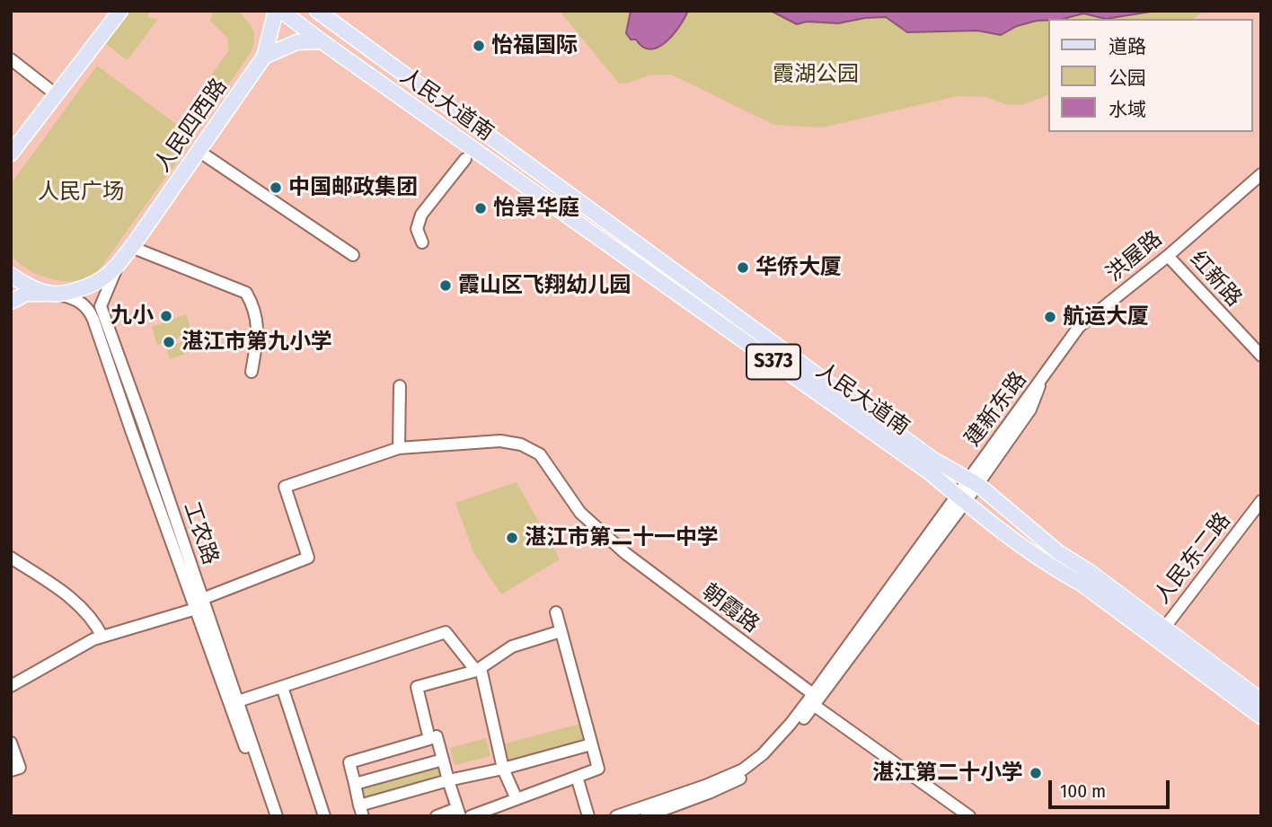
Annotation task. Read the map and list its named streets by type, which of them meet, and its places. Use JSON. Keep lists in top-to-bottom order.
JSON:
{
  "streets": {
    "main road": ["人民大道南", "人民四西路", "S373"],
    "street": [
      "洪屋路",
      "红新路",
      "建新东路",
      "工农路",
      "人民东二路",
      "朝霞路"
    ]
  },
  "crossings": [
    ["人民大道南", "建新东路"],
    ["人民大道南", "人民东二路"],
    ["人民四西路", "工农路"],
    ["洪屋路", "红新路"],
    ["洪屋路", "建新东路"],
    ["建新东路", "朝霞路"],
    ["工农路", "朝霞路"]
  ],
  "parks": ["霞湖公园", "人民广场"],
  "places": [
    "怡福国际",
    "中国邮政集团",
    "怡景华庭",
    "华侨大厦",
    "霞山区飞翔幼儿园",
    "九小",
    "航运大厦",
    "湛江市第九小学",
    "湛江市第二十一中学",
    "湛江第二十小学"
  ],
  "legend": ["道路", "公园", "水域"],
  "scale_bar": "100 m"
}
